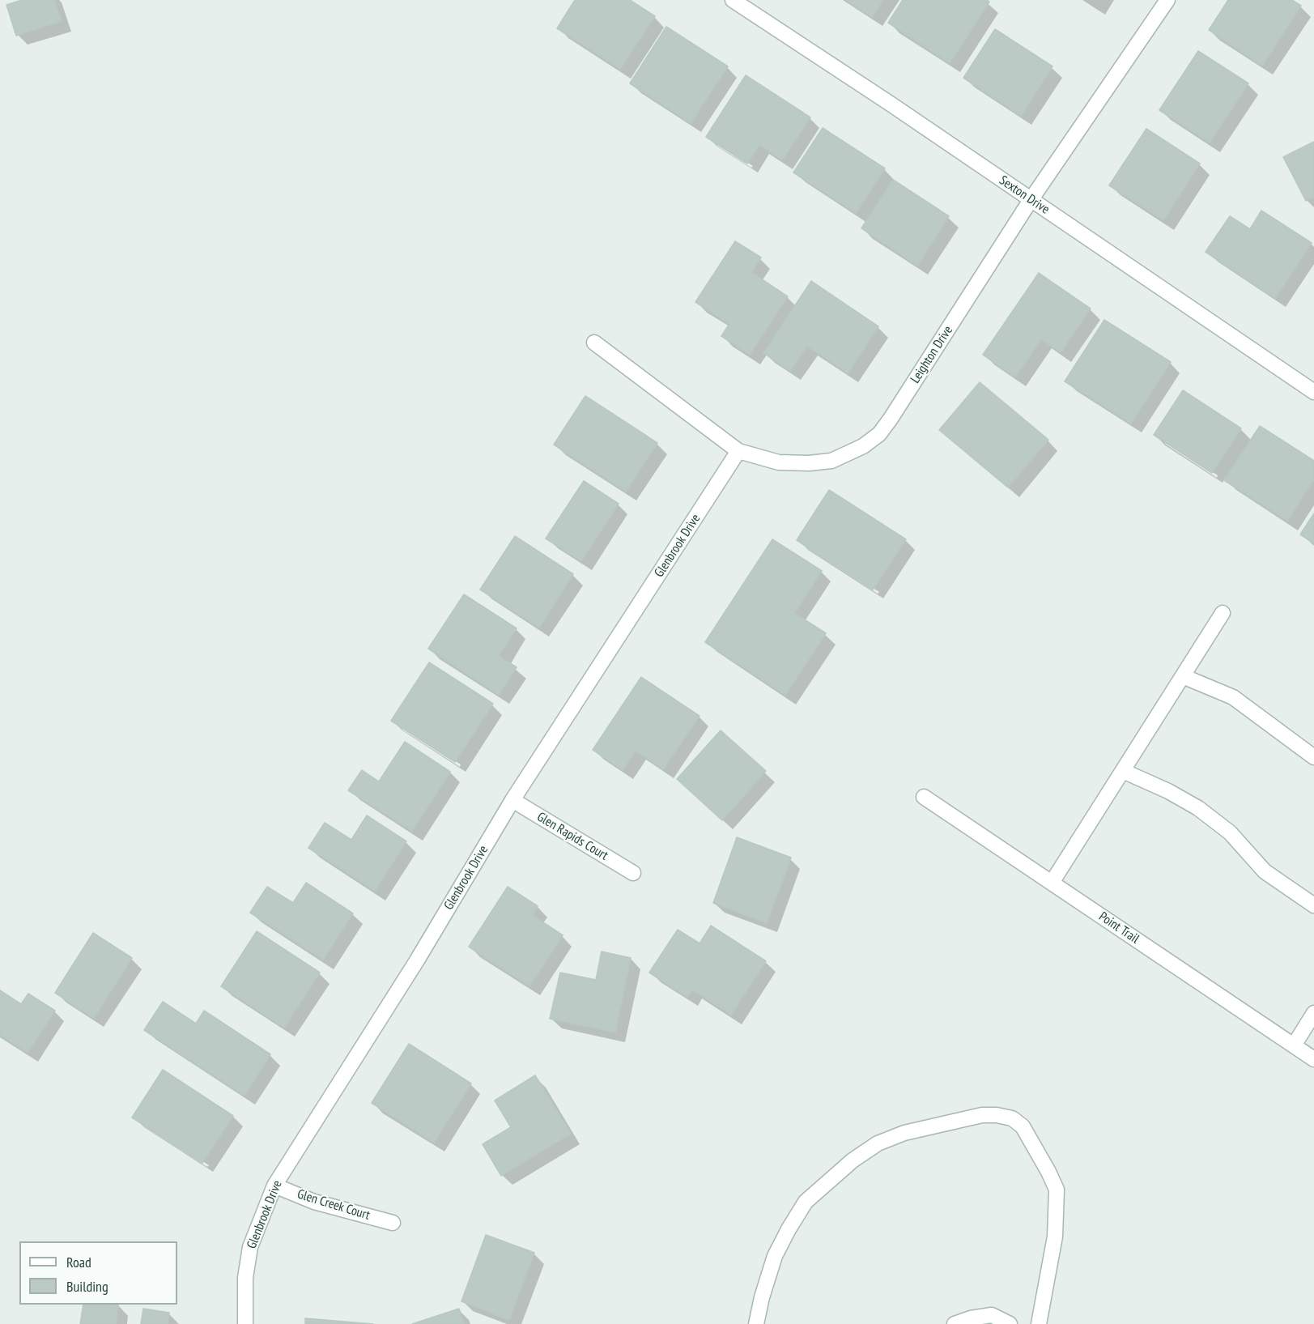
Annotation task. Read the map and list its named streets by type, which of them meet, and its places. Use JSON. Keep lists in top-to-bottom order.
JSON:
{
  "streets": {
    "street": [
      "Sexton Drive",
      "Leighton Drive",
      "Glenbrook Drive",
      "Glen Rapids Court",
      "Point Trail",
      "Glen Creek Court"
    ]
  },
  "crossings": [
    ["Sexton Drive", "Leighton Drive"],
    ["Leighton Drive", "Glenbrook Drive"],
    ["Glenbrook Drive", "Glen Rapids Court"],
    ["Glenbrook Drive", "Glen Creek Court"]
  ],
  "legend": ["Road", "Building"]
}
